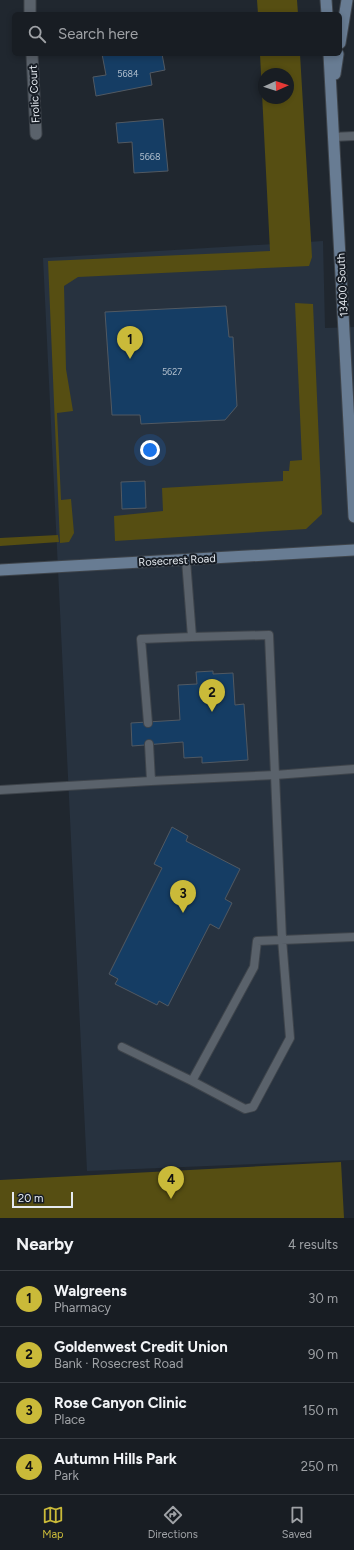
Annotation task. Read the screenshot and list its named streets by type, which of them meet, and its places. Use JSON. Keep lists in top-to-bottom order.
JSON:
{
  "streets": {
    "main road": ["13400 South", "Rosecrest Road"],
    "street": ["Frolic Court"]
  },
  "house_numbers": ["5684", "5668", "5627"],
  "scale_bar": "20 m",
  "north": "right",
  "page": {
    "search": "Search here",
    "pins": [
      "1",
      "2",
      "3",
      "4"
    ],
    "scale": "20 m",
    "heading": ["Nearby", "4 results"],
    "list": [
      {
        "mark": "1",
        "name": "Walgreens",
        "note": "Pharmacy",
        "value": "30 m"
      },
      {
        "mark": "2",
        "name": "Goldenwest Credit Union",
        "note": "Bank · Rosecrest Road",
        "value": "90 m"
      },
      {
        "mark": "3",
        "name": "Rose Canyon Clinic",
        "note": "Place",
        "value": "150 m"
      },
      {
        "mark": "4",
        "name": "Autumn Hills Park",
        "note": "Park",
        "value": "250 m"
      }
    ],
    "nav": ["Map", "Directions", "Saved"]
  }
}
